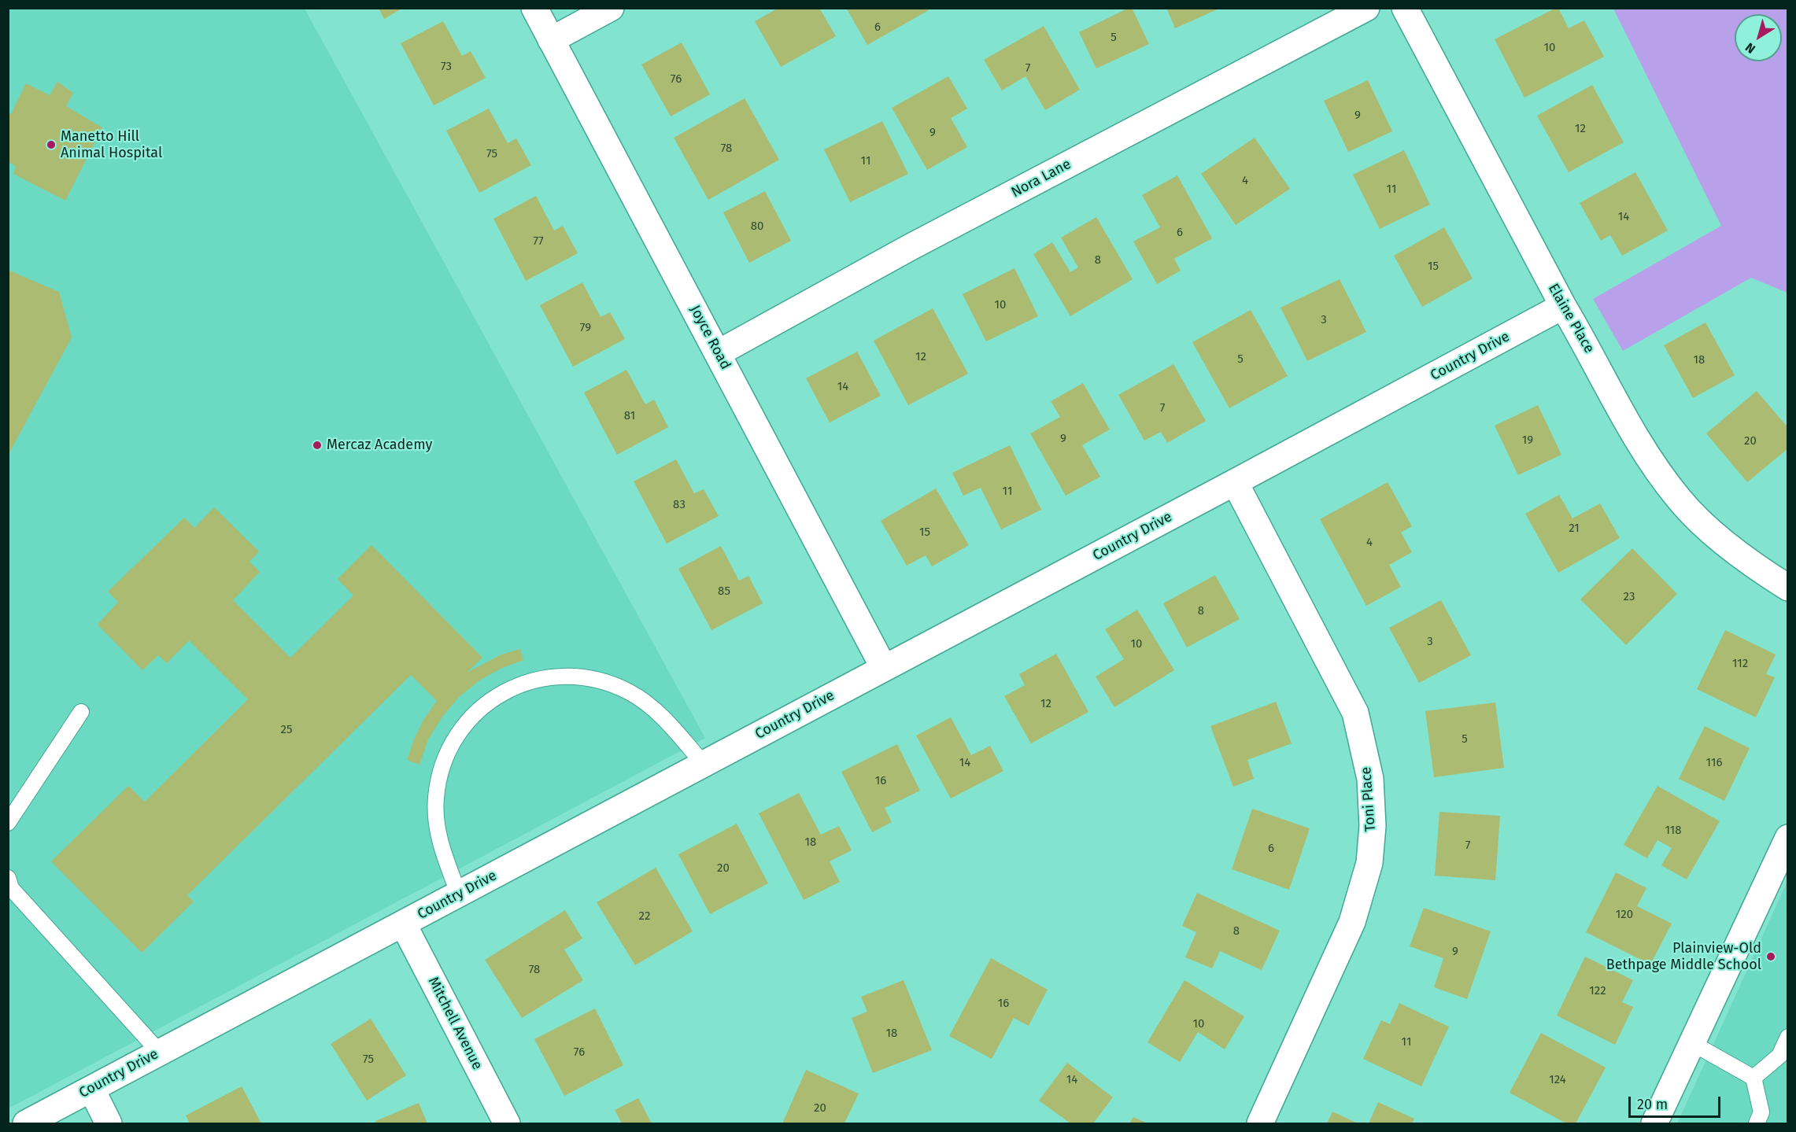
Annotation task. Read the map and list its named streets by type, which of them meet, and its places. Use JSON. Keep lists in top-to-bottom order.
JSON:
{
  "streets": {
    "street": [
      "Nora Lane",
      "Elaine Place",
      "Joyce Road",
      "Country Drive",
      "Toni Place",
      "Mitchell Avenue"
    ]
  },
  "crossings": [
    ["Nora Lane", "Joyce Road"],
    ["Elaine Place", "Country Drive"],
    ["Joyce Road", "Country Drive"],
    ["Country Drive", "Toni Place"],
    ["Country Drive", "Mitchell Avenue"]
  ],
  "places": ["Manetto Hill Animal Hospital", "Mercaz Academy", "Plainview-Old Bethpage Middle School"],
  "house_numbers": [
    "6",
    "5",
    "10",
    "73",
    "7",
    "76",
    "9",
    "12",
    "9",
    "78",
    "75",
    "11",
    "4",
    "11",
    "14",
    "80",
    "6",
    "77",
    "8",
    "15",
    "10",
    "3",
    "79",
    "12",
    "5",
    "18",
    "14",
    "7",
    "81",
    "9",
    "19",
    "20",
    "11",
    "83",
    "21",
    "15",
    "4",
    "85",
    "23",
    "8",
    "3",
    "10",
    "112",
    "12",
    "25",
    "5",
    "14",
    "116",
    "16",
    "118",
    "18",
    "7",
    "6",
    "20",
    "120",
    "22",
    "8",
    "9",
    "78",
    "122",
    "16",
    "10",
    "18",
    "11",
    "76",
    "75",
    "14",
    "124",
    "20"
  ],
  "scale_bar": "20 m",
  "north": "bottom left"
}
